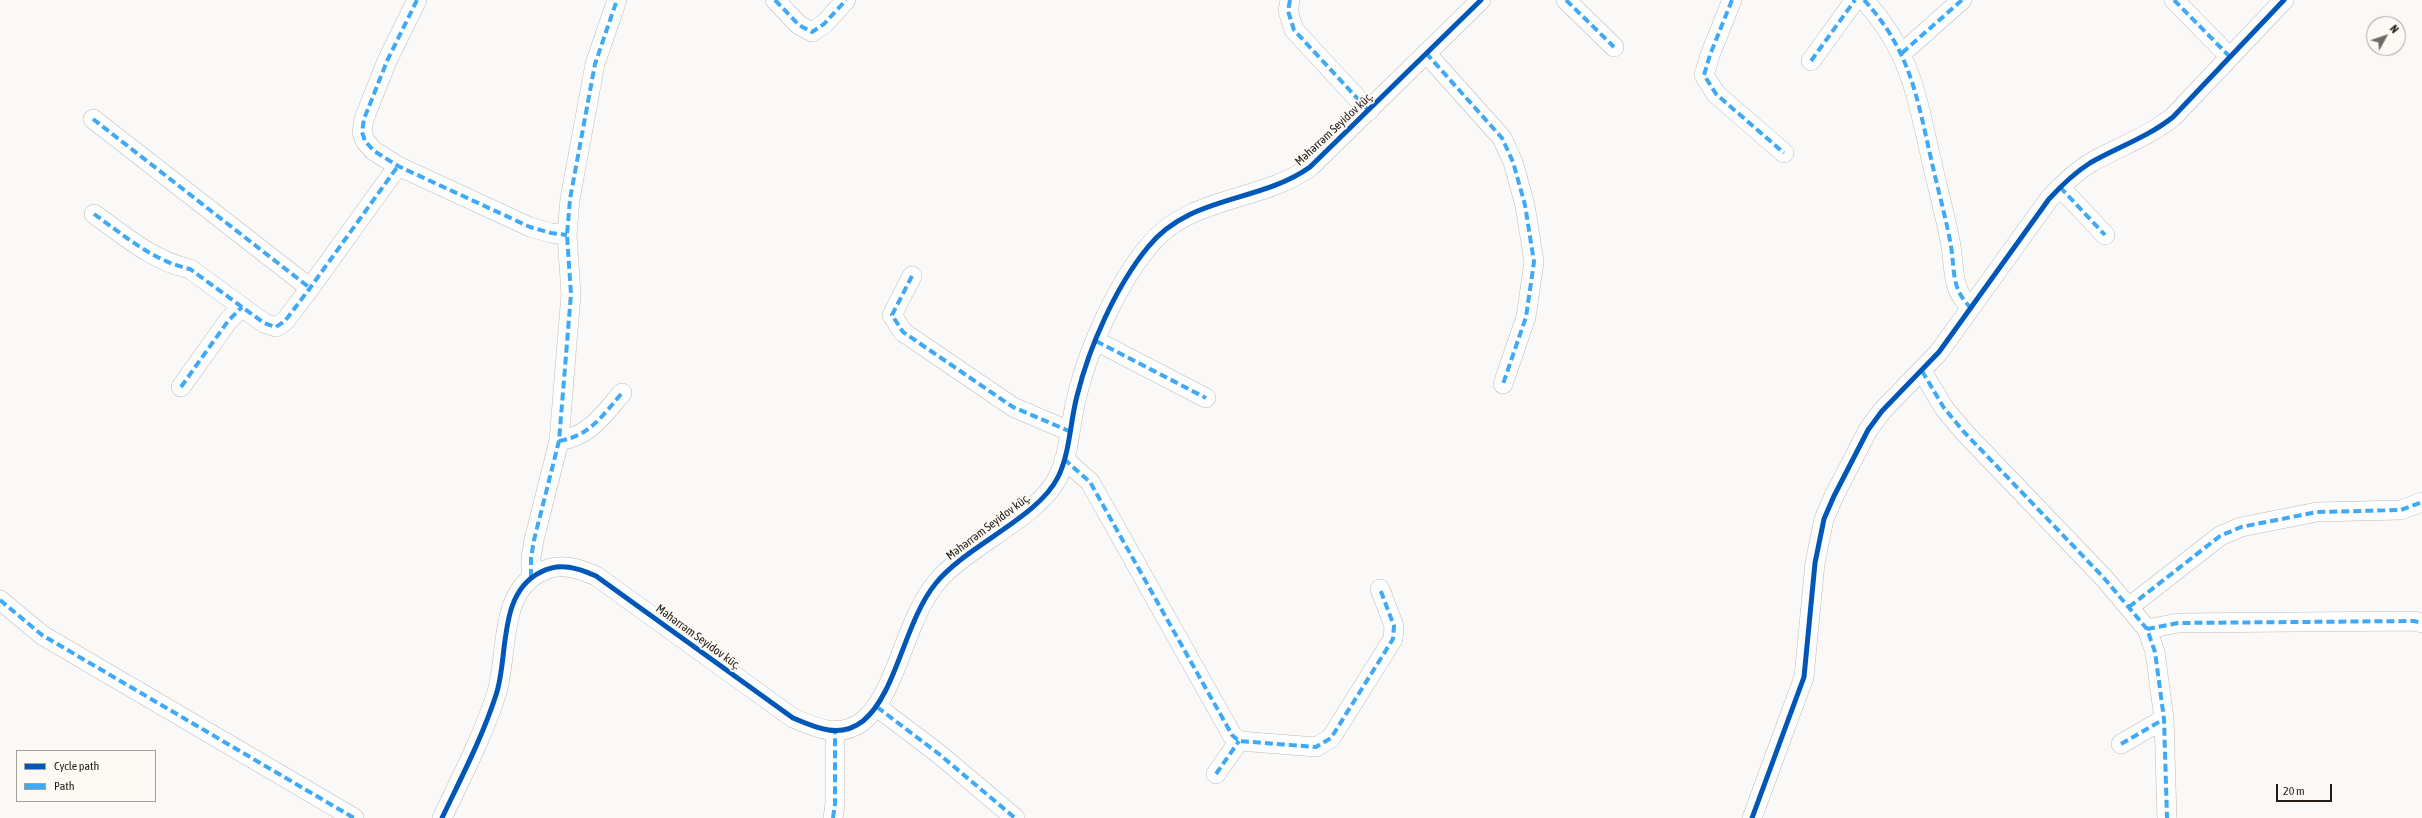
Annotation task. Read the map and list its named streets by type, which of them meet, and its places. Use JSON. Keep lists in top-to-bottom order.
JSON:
{
  "streets": {
    "street": ["Məhərrəm Seyidov küç."]
  },
  "legend": ["Cycle path", "Path"],
  "scale_bar": "20 m",
  "north": "top right"
}
